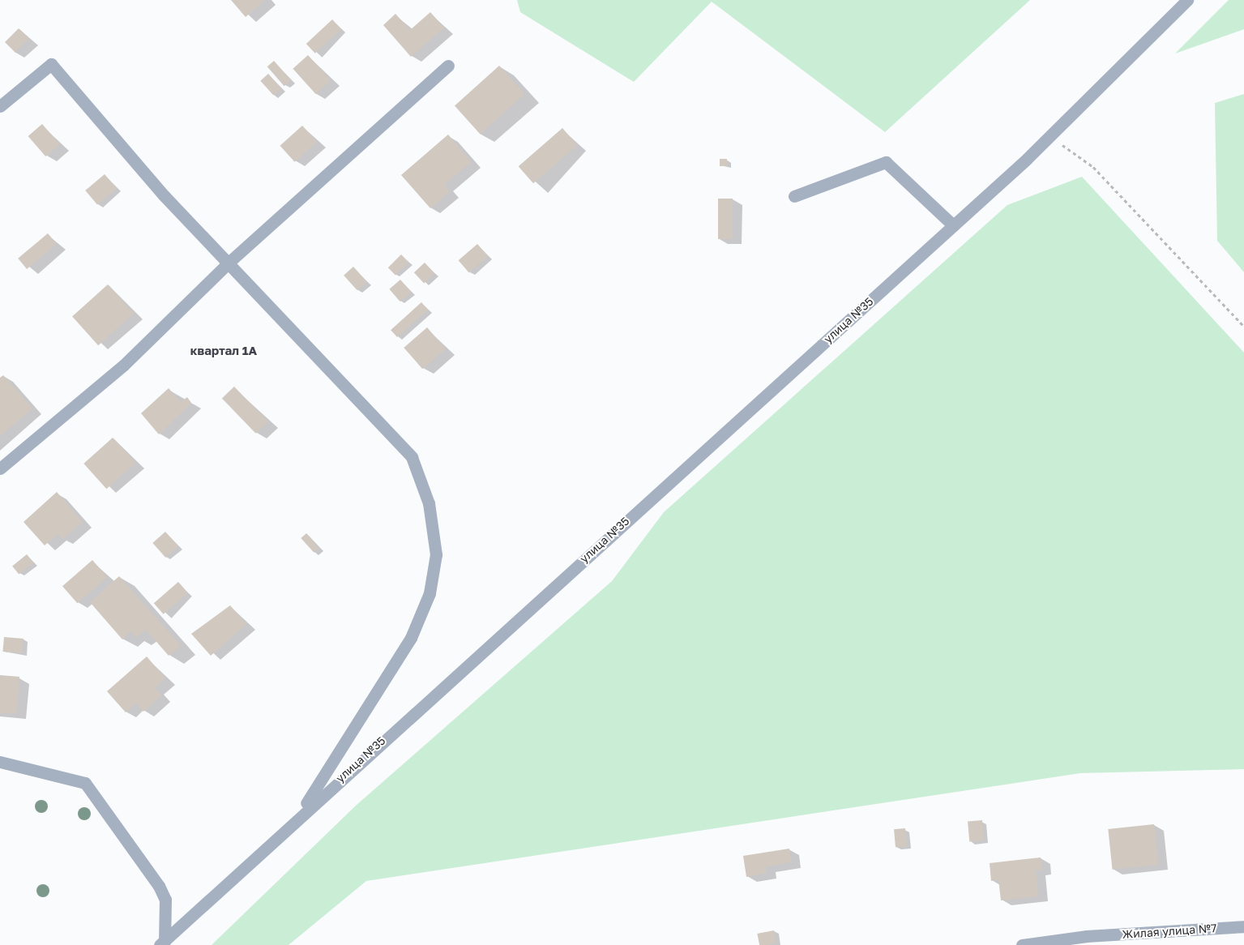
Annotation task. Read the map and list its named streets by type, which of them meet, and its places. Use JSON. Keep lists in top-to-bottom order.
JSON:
{
  "streets": {
    "street": ["улица №35", "Жилая улица №7"]
  },
  "districts": ["квартал 1А"]
}
